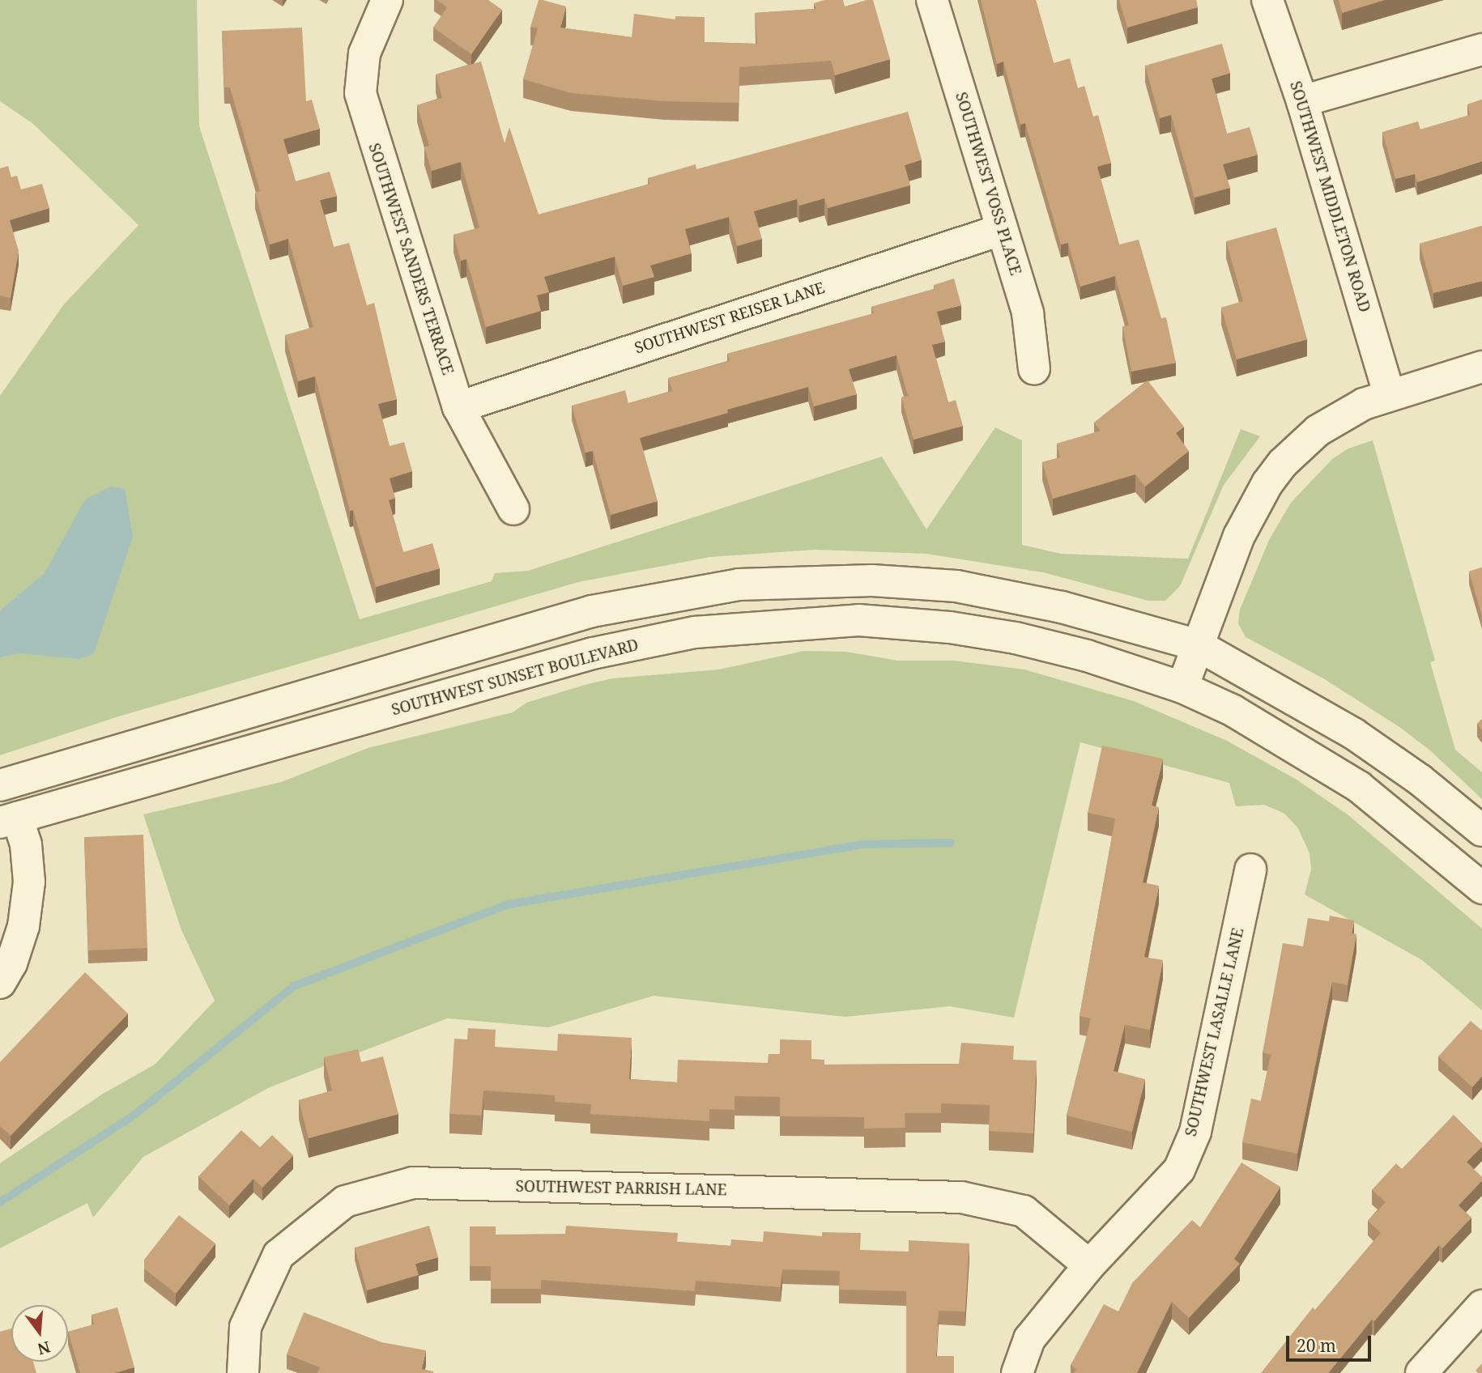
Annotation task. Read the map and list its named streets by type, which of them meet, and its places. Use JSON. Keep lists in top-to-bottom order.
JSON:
{
  "streets": {
    "street": [
      "SOUTHWEST VOSS PLACE",
      "SOUTHWEST MIDDLETON ROAD",
      "SOUTHWEST SANDERS TERRACE",
      "SOUTHWEST REISER LANE",
      "SOUTHWEST SUNSET BOULEVARD",
      "SOUTHWEST LASALLE LANE",
      "SOUTHWEST PARRISH LANE"
    ]
  },
  "crossings": [
    ["SOUTHWEST VOSS PLACE", "SOUTHWEST REISER LANE"],
    ["SOUTHWEST SANDERS TERRACE", "SOUTHWEST REISER LANE"],
    ["SOUTHWEST LASALLE LANE", "SOUTHWEST PARRISH LANE"]
  ],
  "scale_bar": "20 m",
  "north": "bottom"
}
